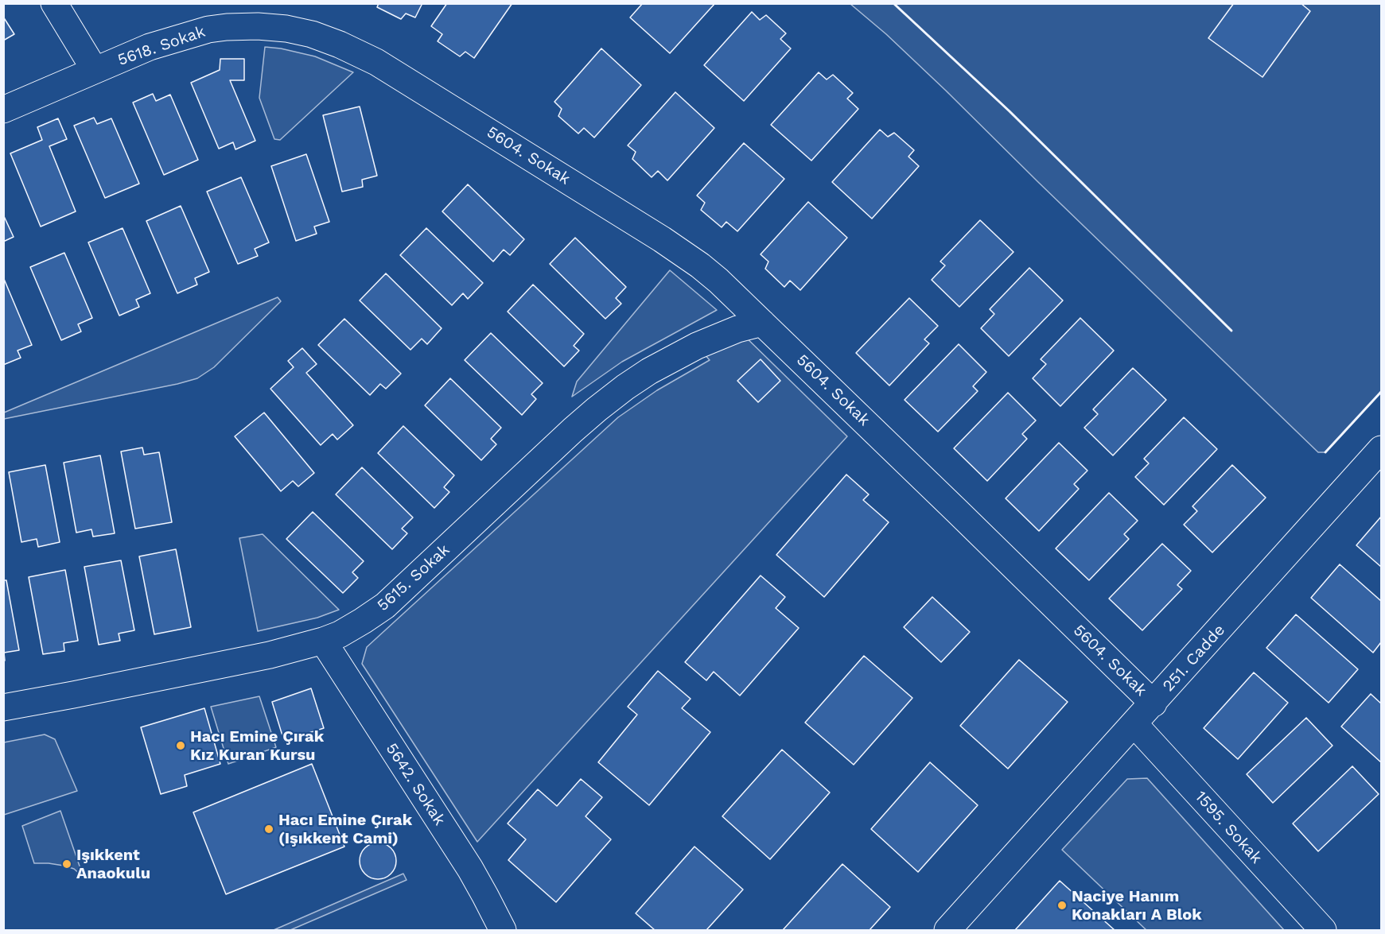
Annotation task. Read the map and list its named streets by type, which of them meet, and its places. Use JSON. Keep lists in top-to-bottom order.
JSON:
{
  "streets": {
    "street": [
      "5618. Sokak",
      "5604. Sokak",
      "5615. Sokak",
      "251. Cadde",
      "5642. Sokak",
      "1595. Sokak"
    ]
  },
  "crossings": [
    ["5618. Sokak", "5604. Sokak"],
    ["5604. Sokak", "5615. Sokak"],
    ["5604. Sokak", "251. Cadde"],
    ["5615. Sokak", "5642. Sokak"],
    ["251. Cadde", "1595. Sokak"]
  ],
  "places": [
    "Hacı Emine Çırak Kız Kuran Kursu",
    "Hacı Emine Çırak (Işıkkent Cami)",
    "Işıkkent Anaokulu",
    "Naciye Hanım Konakları A Blok"
  ]
}
